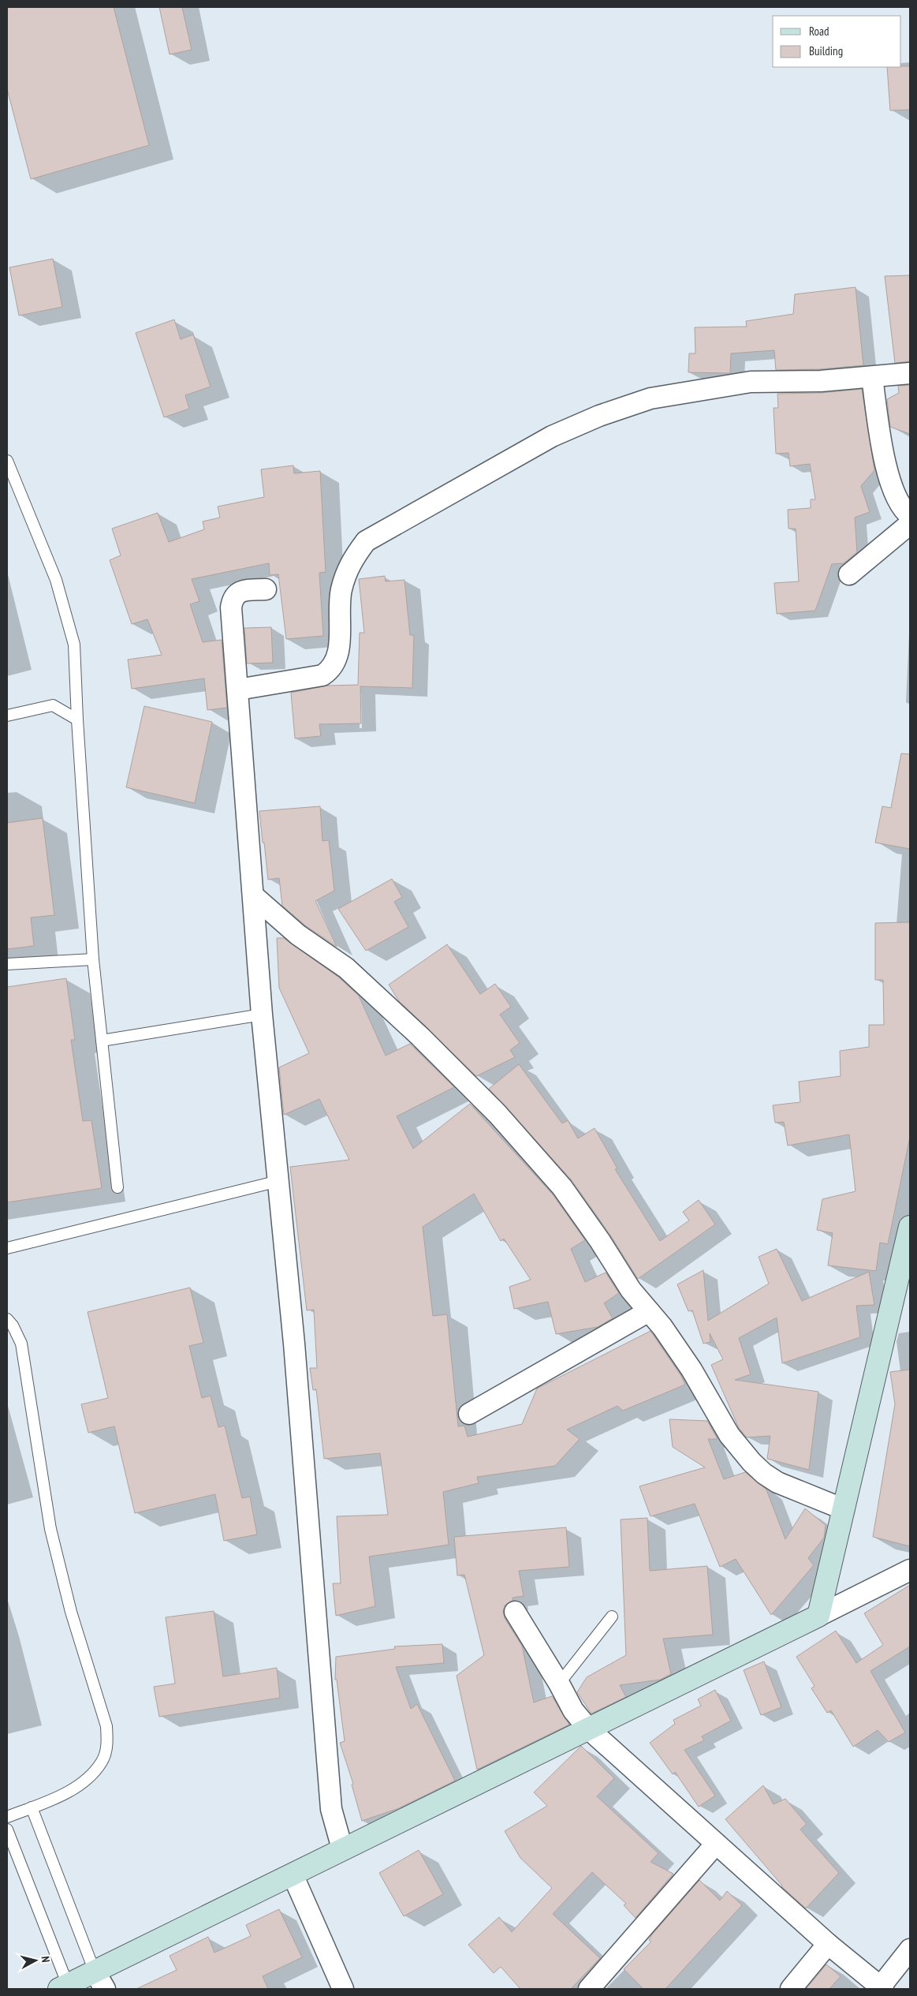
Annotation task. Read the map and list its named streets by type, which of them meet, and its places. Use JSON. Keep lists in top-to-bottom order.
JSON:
{
  "legend": ["Road", "Building"],
  "north": "right"
}
